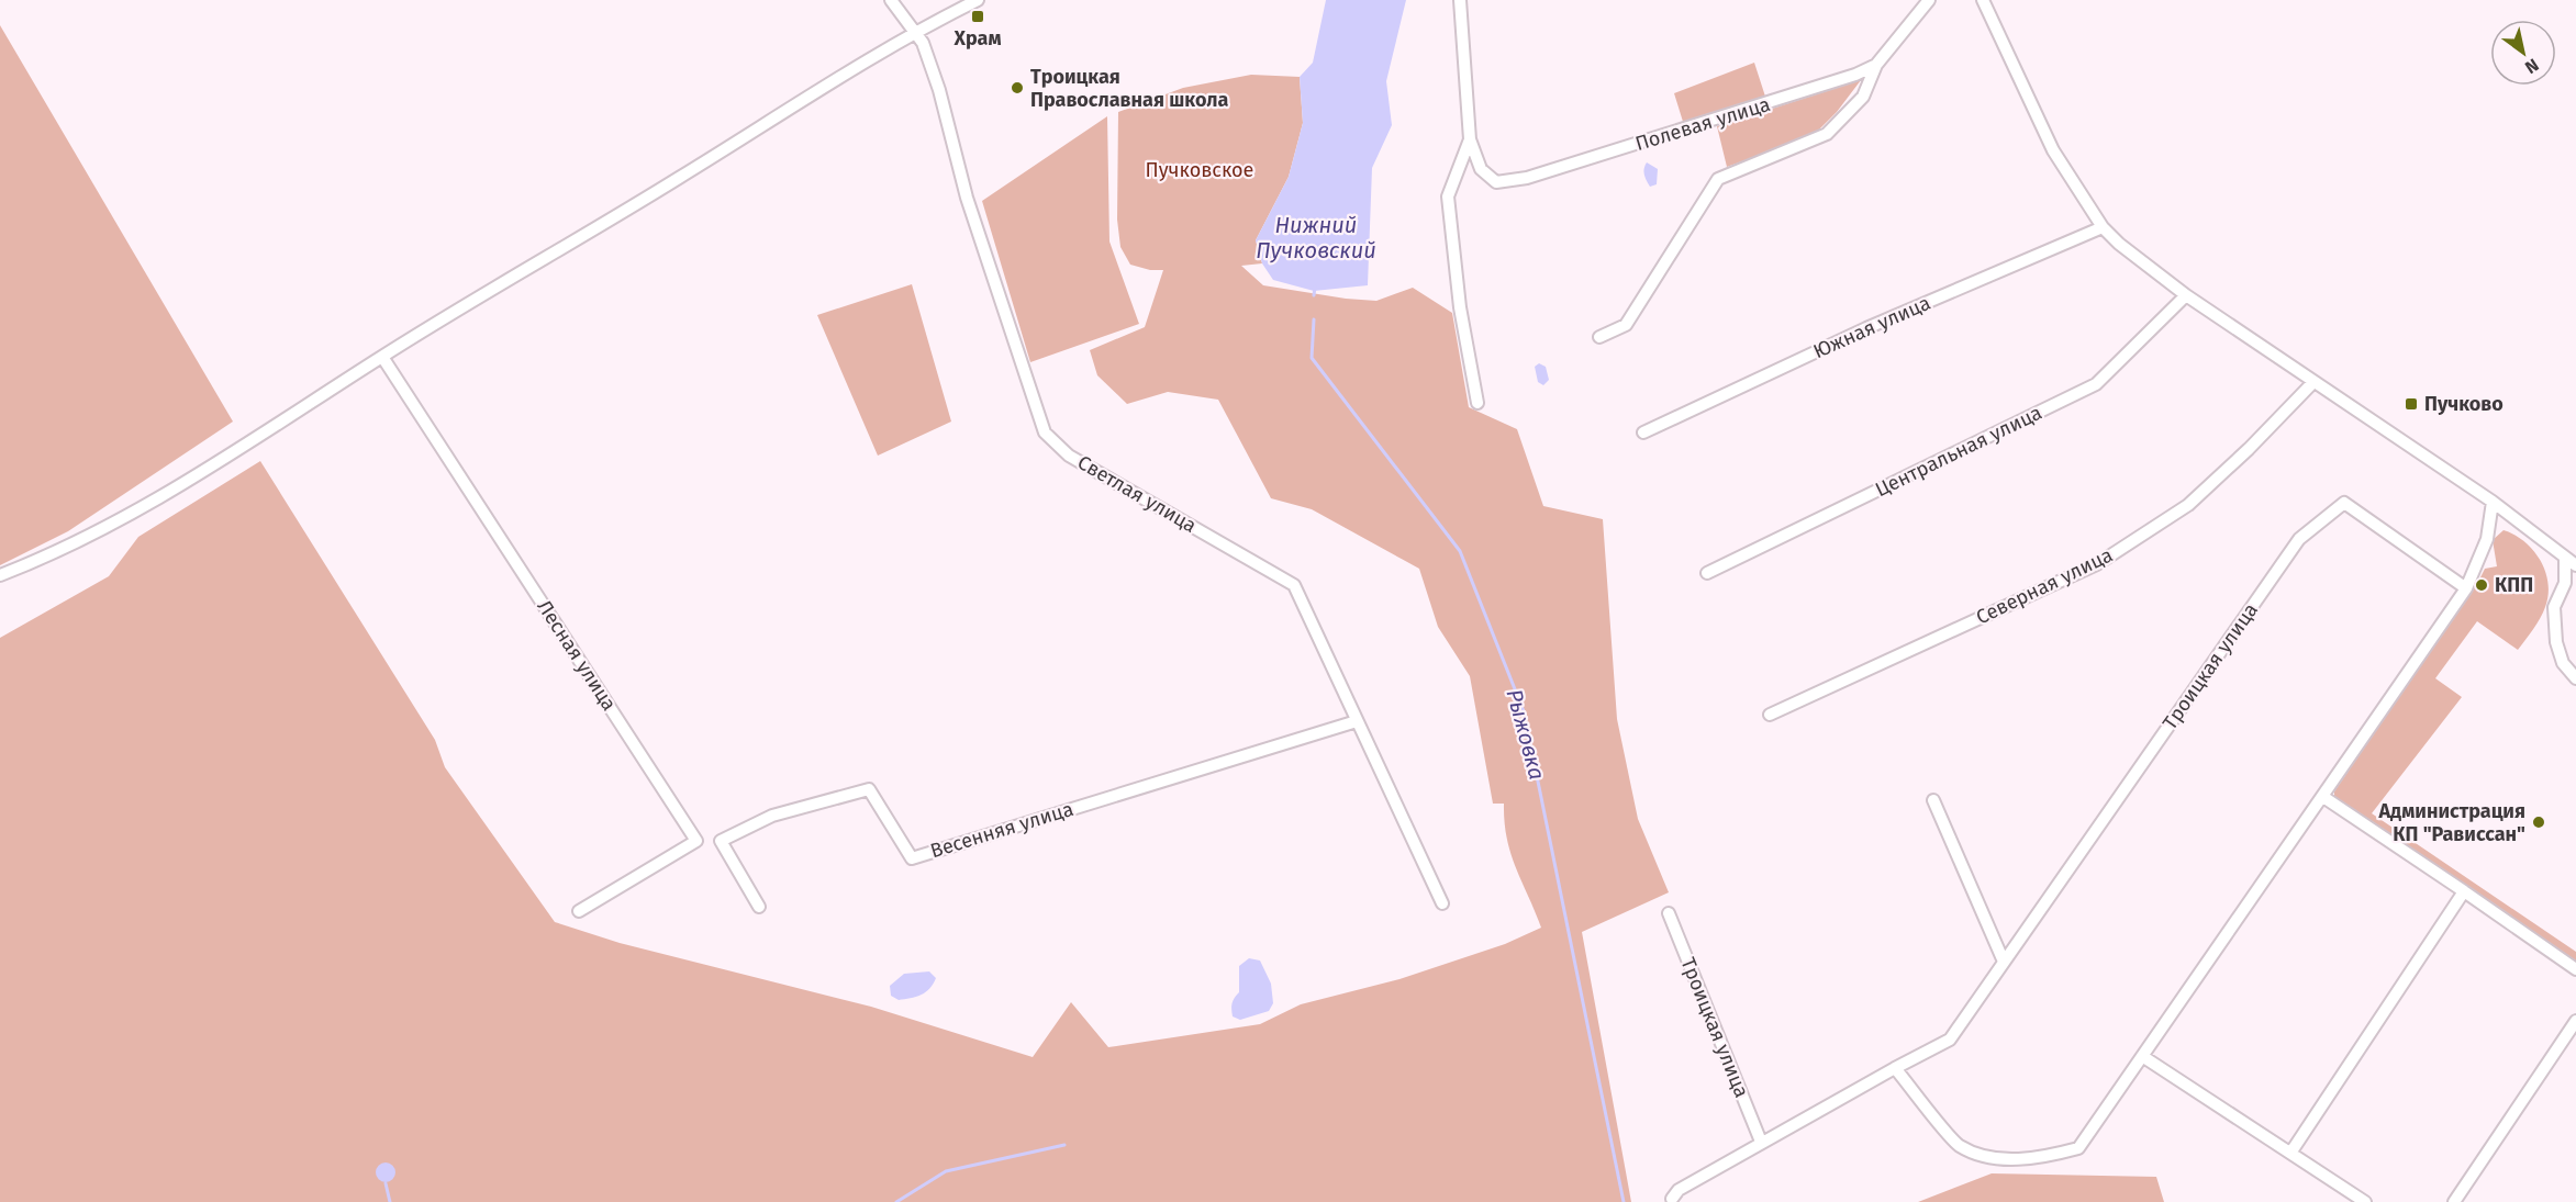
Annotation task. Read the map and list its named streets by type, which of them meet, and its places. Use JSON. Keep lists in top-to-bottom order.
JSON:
{
  "streets": {
    "street": [
      "Полевая улица",
      "Южная улица",
      "Центральная улица",
      "Светлая улица",
      "Северная улица",
      "Лесная улица",
      "Троицкая улица",
      "Весенняя улица"
    ]
  },
  "crossings": [
    ["Светлая улица", "Весенняя улица"]
  ],
  "water": ["Нижний Пучковский", "Рыжовка"],
  "parks": ["Пучковское"],
  "places": {
    "transit": ["Храм", "Пучково"],
    "other": ["Троицкая Православная школа", "КПП", "Администрация КП \"Рависсан\""]
  },
  "north": "bottom right"
}
